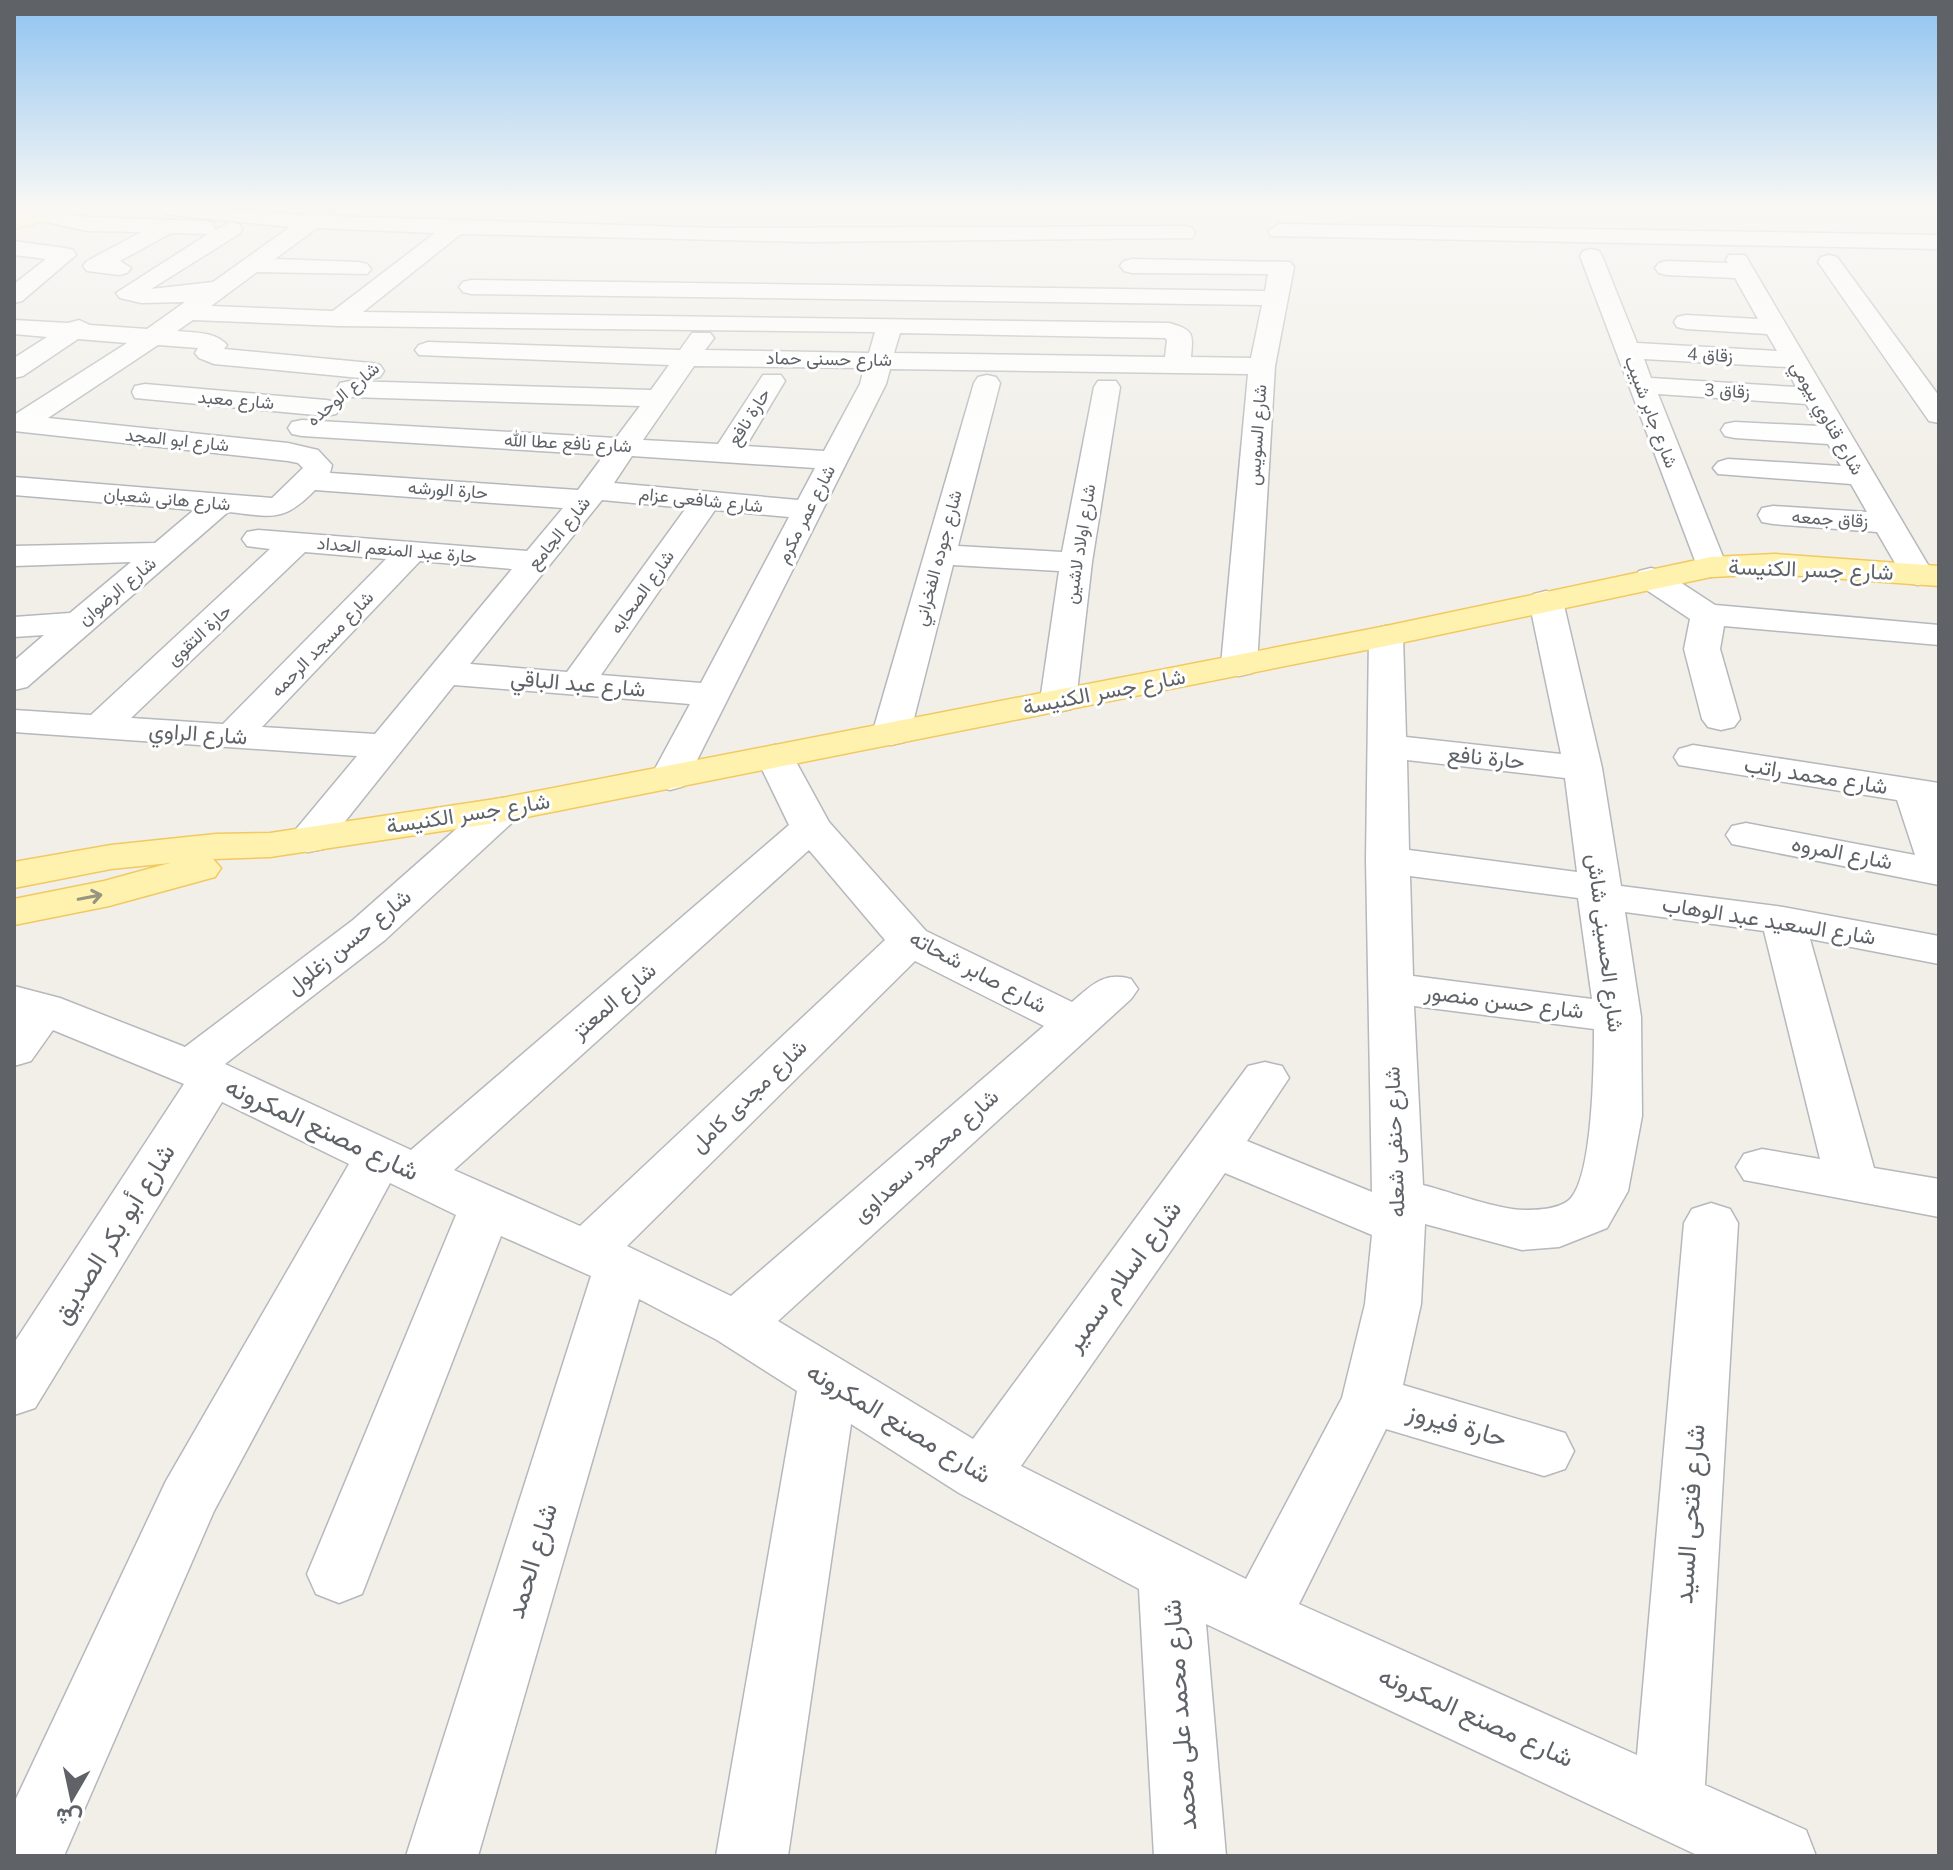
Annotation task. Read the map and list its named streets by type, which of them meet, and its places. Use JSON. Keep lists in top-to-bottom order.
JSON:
{
  "streets": {
    "main road": ["شارع جسر الكنيسة"],
    "street": [
      "زقاق 4",
      "شارع حسنى حماد",
      "زقاق 3",
      "شارع الوحده",
      "شارع معبد",
      "شارع جابر شبيب",
      "حارة نافع",
      "شارع قناوي بيومي",
      "شارع السويس",
      "شارع ابو المجد",
      "شارع نافع عطا الله",
      "حارة الورشه",
      "شارع هانى شعبان",
      "شارع شافعى عزام",
      "شارع عمر مكرم",
      "زقاق جمعه",
      "شارع الجامع",
      "شارع اولاد لاشين",
      "حارة عبد المنعم الحداد",
      "شارع جوده الفخراني",
      "شارع الرضوان",
      "شارع الصحابه",
      "حارة التقوى",
      "شارع مسجد الرحمه",
      "شارع عبد الباقي",
      "شارع الراوي",
      "شارع محمد راتب",
      "شارع المروه",
      "شارع السعيد عبد الوهاب",
      "شارع حسن زغلول",
      "شارع الحسينى شاش",
      "شارع صابر شحاته",
      "شارع المعتز",
      "شارع حسن منصور",
      "شارع مجدى كامل",
      "شارع مصنع المكرونه",
      "شارع حنفى شعله",
      "شارع محمود سعداوى",
      "شارع أبو بكر الصديق",
      "شارع اسلام سمير",
      "حارة فيروز",
      "شارع فتحى السيد",
      "شارع الحمد",
      "شارع محمد على محمد"
    ]
  },
  "crossings": [
    ["زقاق 4", "شارع جابر شبيب"],
    ["زقاق 4", "شارع قناوي بيومي"],
    ["شارع حسنى حماد", "شارع الوحده"],
    ["شارع حسنى حماد", "شارع السويس"],
    ["شارع حسنى حماد", "شارع عمر مكرم"],
    ["شارع حسنى حماد", "شارع الجامع"],
    ["زقاق 3", "شارع جابر شبيب"],
    ["زقاق 3", "شارع قناوي بيومي"],
    ["شارع الوحده", "شارع معبد"],
    ["شارع الوحده", "شارع ابو المجد"],
    ["شارع الوحده", "شارع نافع عطا الله"],
    ["شارع جابر شبيب", "شارع جسر الكنيسة"],
    ["حارة نافع", "شارع نافع عطا الله"],
    ["حارة نافع", "شارع الحسينى شاش"],
    ["حارة نافع", "شارع حنفى شعله"],
    ["شارع قناوي بيومي", "زقاق جمعه"],
    ["شارع قناوي بيومي", "شارع جسر الكنيسة"],
    ["شارع السويس", "شارع جسر الكنيسة"],
    ["شارع ابو المجد", "حارة الورشه"],
    ["شارع ابو المجد", "شارع هانى شعبان"],
    ["شارع نافع عطا الله", "شارع عمر مكرم"],
    ["شارع نافع عطا الله", "شارع الجامع"],
    ["حارة الورشه", "شارع هانى شعبان"],
    ["حارة الورشه", "شارع شافعى عزام"],
    ["حارة الورشه", "شارع الجامع"],
    ["شارع هانى شعبان", "شارع الرضوان"],
    ["شارع شافعى عزام", "شارع عمر مكرم"],
    ["شارع شافعى عزام", "شارع الجامع"],
    ["شارع شافعى عزام", "شارع الصحابه"],
    ["شارع عمر مكرم", "شارع جسر الكنيسة"],
    ["شارع عمر مكرم", "شارع عبد الباقي"],
    ["شارع الجامع", "حارة عبد المنعم الحداد"],
    ["شارع الجامع", "شارع جسر الكنيسة"],
    ["شارع الجامع", "شارع عبد الباقي"],
    ["شارع الجامع", "شارع الراوي"],
    ["شارع اولاد لاشين", "شارع جسر الكنيسة"],
    ["حارة عبد المنعم الحداد", "حارة التقوى"],
    ["حارة عبد المنعم الحداد", "شارع مسجد الرحمه"],
    ["شارع جوده الفخراني", "شارع جسر الكنيسة"],
    ["شارع جسر الكنيسة", "شارع حسن زغلول"],
    ["شارع جسر الكنيسة", "شارع الحسينى شاش"],
    ["شارع جسر الكنيسة", "شارع صابر شحاته"],
    ["شارع جسر الكنيسة", "شارع حنفى شعله"],
    ["شارع الصحابه", "شارع عبد الباقي"],
    ["حارة التقوى", "شارع الراوي"],
    ["شارع مسجد الرحمه", "شارع الراوي"],
    ["شارع السعيد عبد الوهاب", "شارع الحسينى شاش"],
    ["شارع السعيد عبد الوهاب", "شارع حنفى شعله"],
    ["شارع حسن زغلول", "شارع مصنع المكرونه"],
    ["شارع حسن زغلول", "شارع أبو بكر الصديق"],
    ["شارع الحسينى شاش", "شارع حسن منصور"],
    ["شارع الحسينى شاش", "شارع حنفى شعله"],
    ["شارع صابر شحاته", "شارع المعتز"],
    ["شارع صابر شحاته", "شارع مجدى كامل"],
    ["شارع صابر شحاته", "شارع محمود سعداوى"],
    ["شارع المعتز", "شارع مصنع المكرونه"],
    ["شارع حسن منصور", "شارع حنفى شعله"],
    ["شارع مجدى كامل", "شارع مصنع المكرونه"],
    ["شارع مجدى كامل", "شارع الحمد"],
    ["شارع مصنع المكرونه", "شارع حنفى شعله"],
    ["شارع مصنع المكرونه", "شارع محمود سعداوى"],
    ["شارع مصنع المكرونه", "شارع أبو بكر الصديق"],
    ["شارع مصنع المكرونه", "شارع اسلام سمير"],
    ["شارع مصنع المكرونه", "شارع فتحى السيد"],
    ["شارع مصنع المكرونه", "شارع الحمد"],
    ["شارع مصنع المكرونه", "شارع محمد على محمد"],
    ["شارع حنفى شعله", "حارة فيروز"]
  ],
  "north": "bottom"
}
